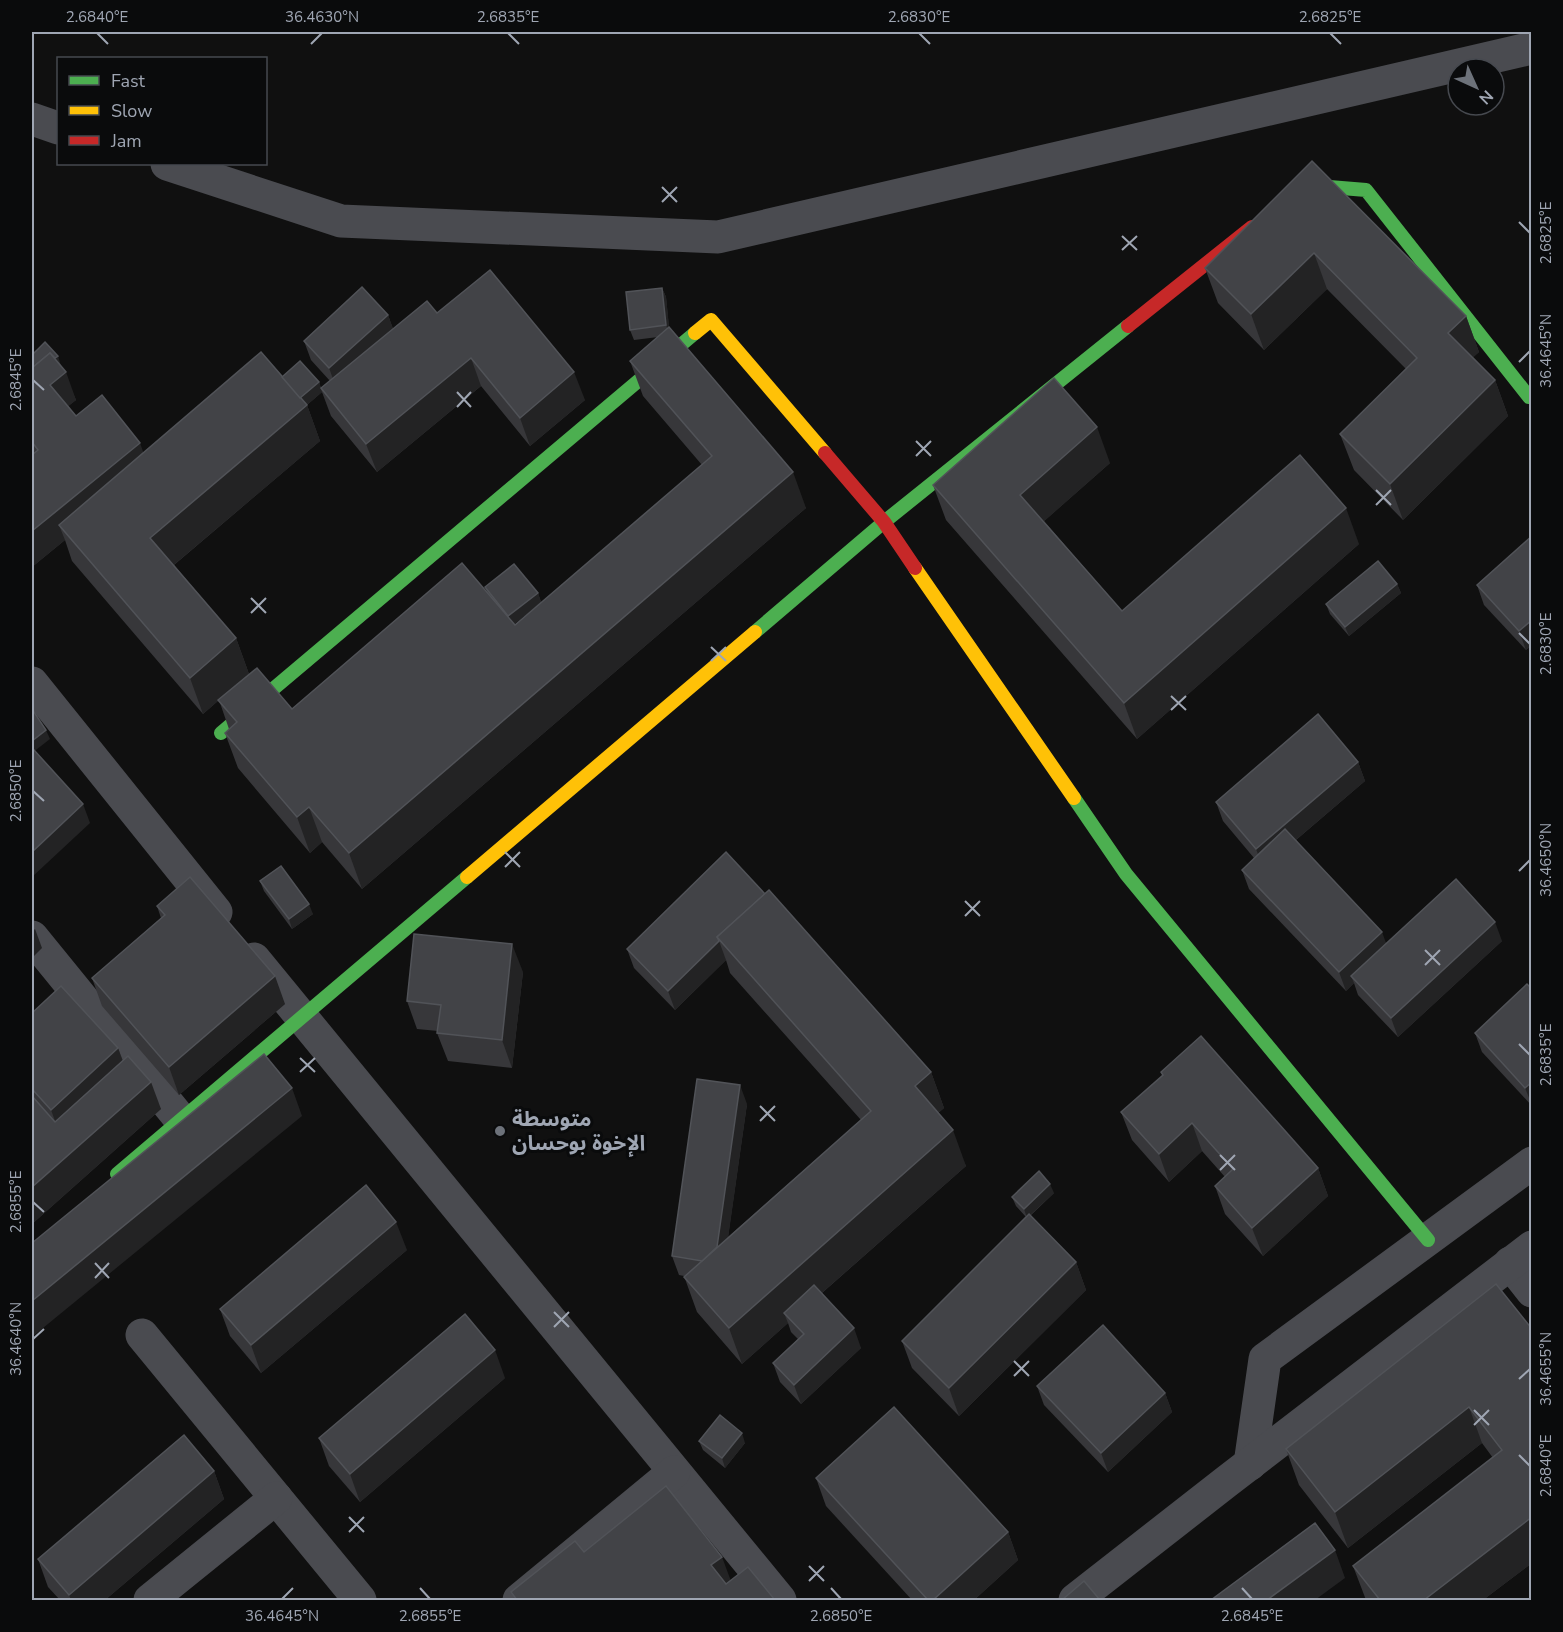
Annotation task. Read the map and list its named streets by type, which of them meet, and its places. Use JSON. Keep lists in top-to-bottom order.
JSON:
{
  "places": ["متوسطة الإخوة بوحسان"],
  "legend": ["Fast", "Slow", "Jam"],
  "north": "bottom right",
  "coordinates": [
    "2.6840°E",
    "36.4630°N",
    "2.6835°E",
    "2.6830°E",
    "2.6825°E",
    "36.4645°N",
    "2.6845°E",
    "2.6850°E",
    "36.4650°N",
    "2.6855°E",
    "36.4640°N",
    "36.4655°N"
  ]
}
